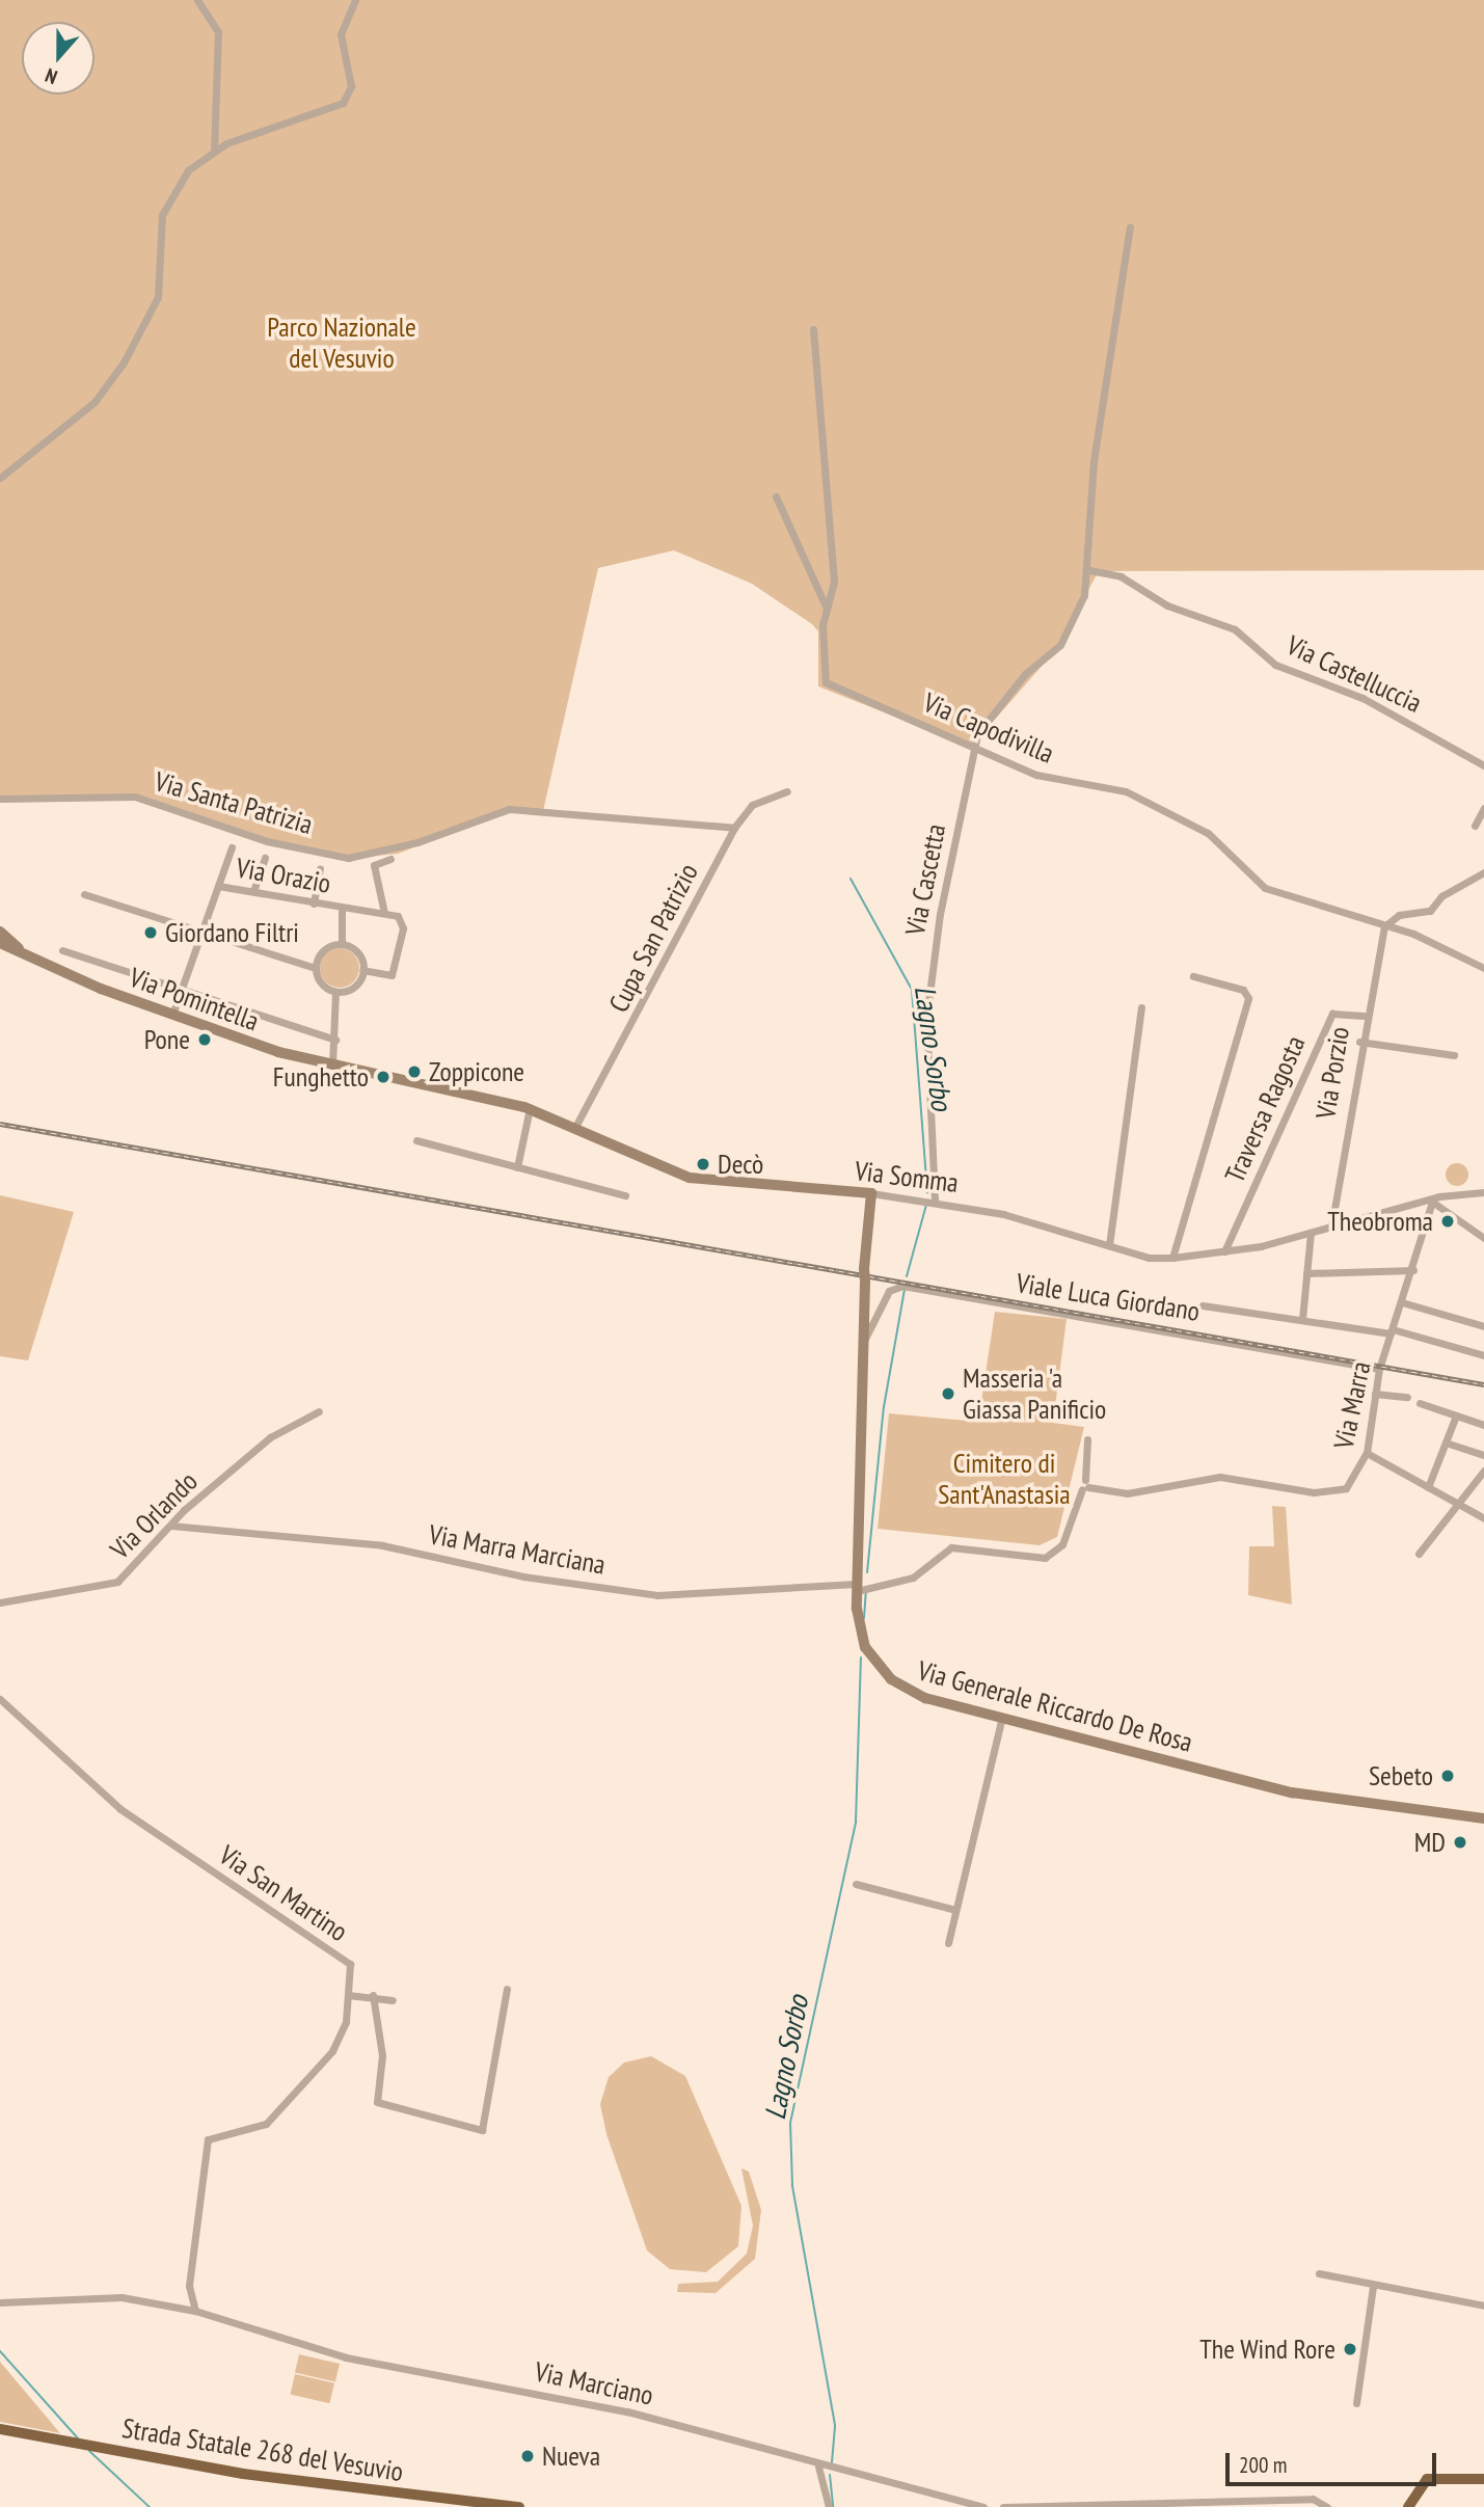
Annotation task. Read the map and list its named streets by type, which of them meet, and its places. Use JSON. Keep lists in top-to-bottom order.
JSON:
{
  "streets": {
    "highway": ["Strada Statale 268 del Vesuvio"],
    "main road": ["Via Pomintella", "Via Somma", "Via Generale Riccardo De Rosa"],
    "street": [
      "Via Castelluccia",
      "Via Capodivilla",
      "Via Santa Patrizia",
      "Via Orazio",
      "Via Cascetta",
      "Cupa San Patrizio",
      "Via Porzio",
      "Traversa Ragosta",
      "Viale Luca Giordano",
      "Via Marra",
      "Via Orlando",
      "Via Marra Marciana",
      "Via San Martino",
      "Via Marciano"
    ]
  },
  "crossings": [
    ["Via Castelluccia", "Via Cascetta"],
    ["Via Capodivilla", "Via Cascetta"],
    ["Via Capodivilla", "Via Porzio"],
    ["Via Santa Patrizia", "Cupa San Patrizio"],
    ["Via Cascetta", "Via Somma"],
    ["Cupa San Patrizio", "Via Somma"],
    ["Via Pomintella", "Via Somma"],
    ["Via Porzio", "Traversa Ragosta"],
    ["Via Porzio", "Via Somma"],
    ["Traversa Ragosta", "Via Somma"],
    ["Via Somma", "Via Marra"],
    ["Via Somma", "Via Generale Riccardo De Rosa"],
    ["Viale Luca Giordano", "Via Marra"],
    ["Viale Luca Giordano", "Via Generale Riccardo De Rosa"],
    ["Via Orlando", "Via Marra Marciana"],
    ["Via Marra Marciana", "Via Generale Riccardo De Rosa"],
    ["Via San Martino", "Via Marciano"]
  ],
  "water": ["Lagno Sorbo"],
  "parks": ["Parco Nazionale del Vesuvio", "Cimitero di Sant'Anastasia"],
  "places": [
    "Giordano Filtri",
    "Pone",
    "Zoppicone",
    "Funghetto",
    "Decò",
    "Theobroma",
    "Masseria 'a Giassa Panificio",
    "Sebeto",
    "MD",
    "The Wind Rore",
    "Nueva"
  ],
  "scale_bar": "200 m",
  "north": "bottom"
}
